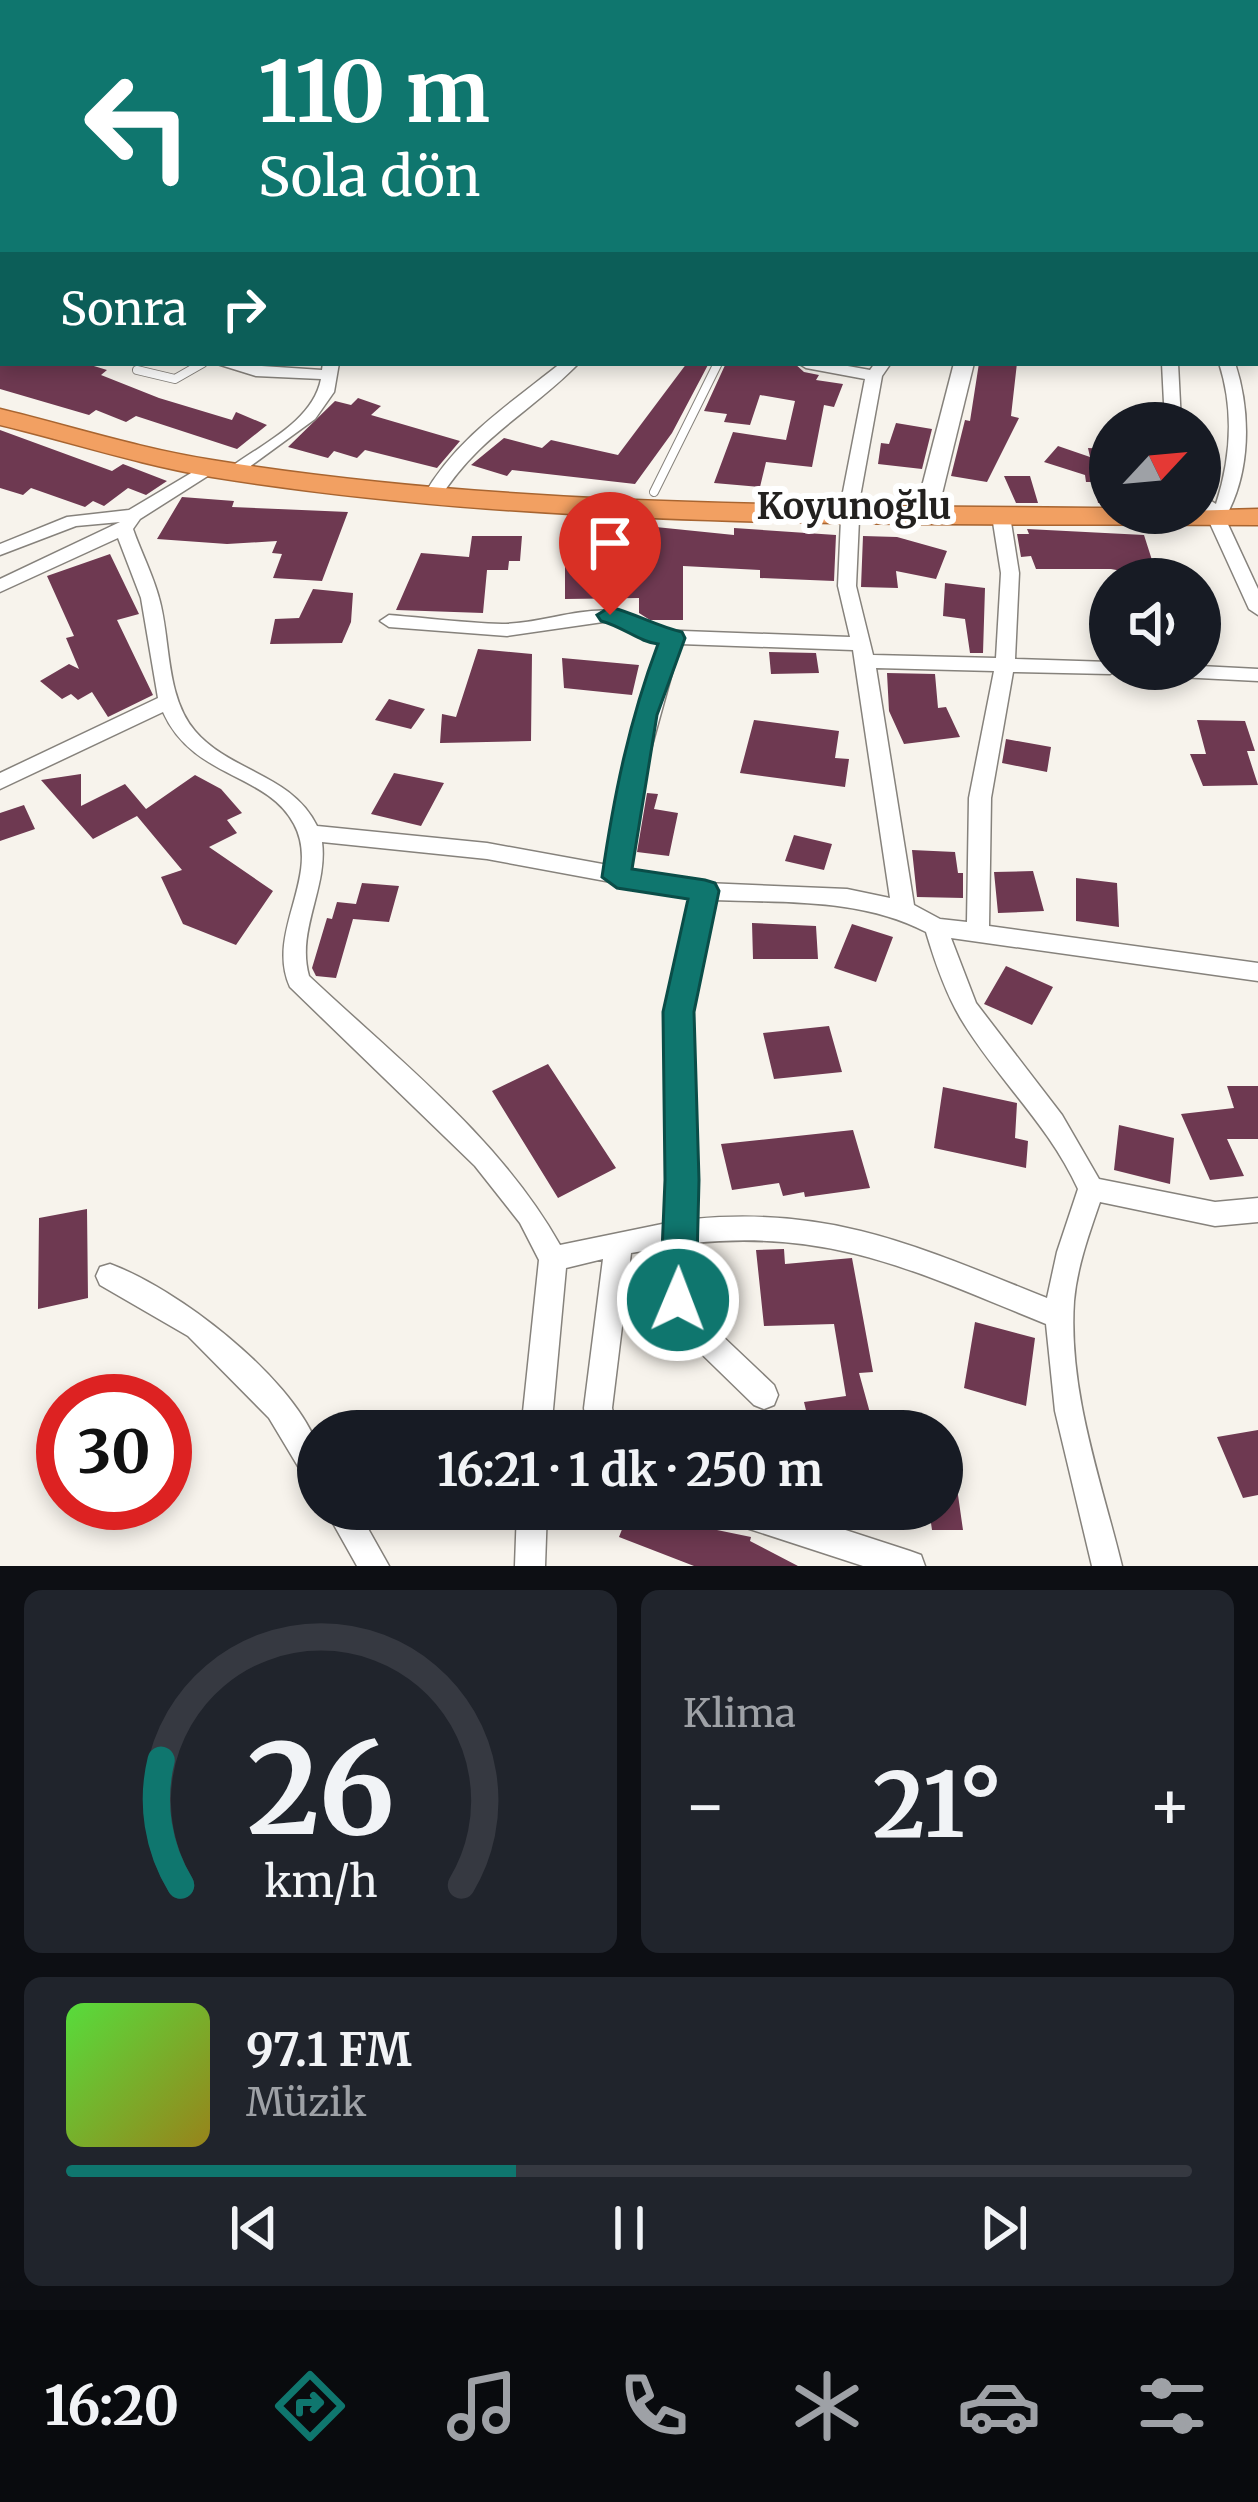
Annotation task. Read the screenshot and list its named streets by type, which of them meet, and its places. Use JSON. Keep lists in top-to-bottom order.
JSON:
{
  "districts": ["Koyunoğlu"],
  "north": "top right",
  "page": {
    "turn": ["110 m", "Sola dön"],
    "then": "Sonra",
    "limit": "30",
    "trip": "16:21 · 1 dk · 250 m",
    "tile": "Klima",
    "heat": ["−", "21°", "+"],
    "song": ["97.1 FM", "Müzik"],
    "tabs": "16:20",
    "gauge": ["26", "km/h"]
  }
}
